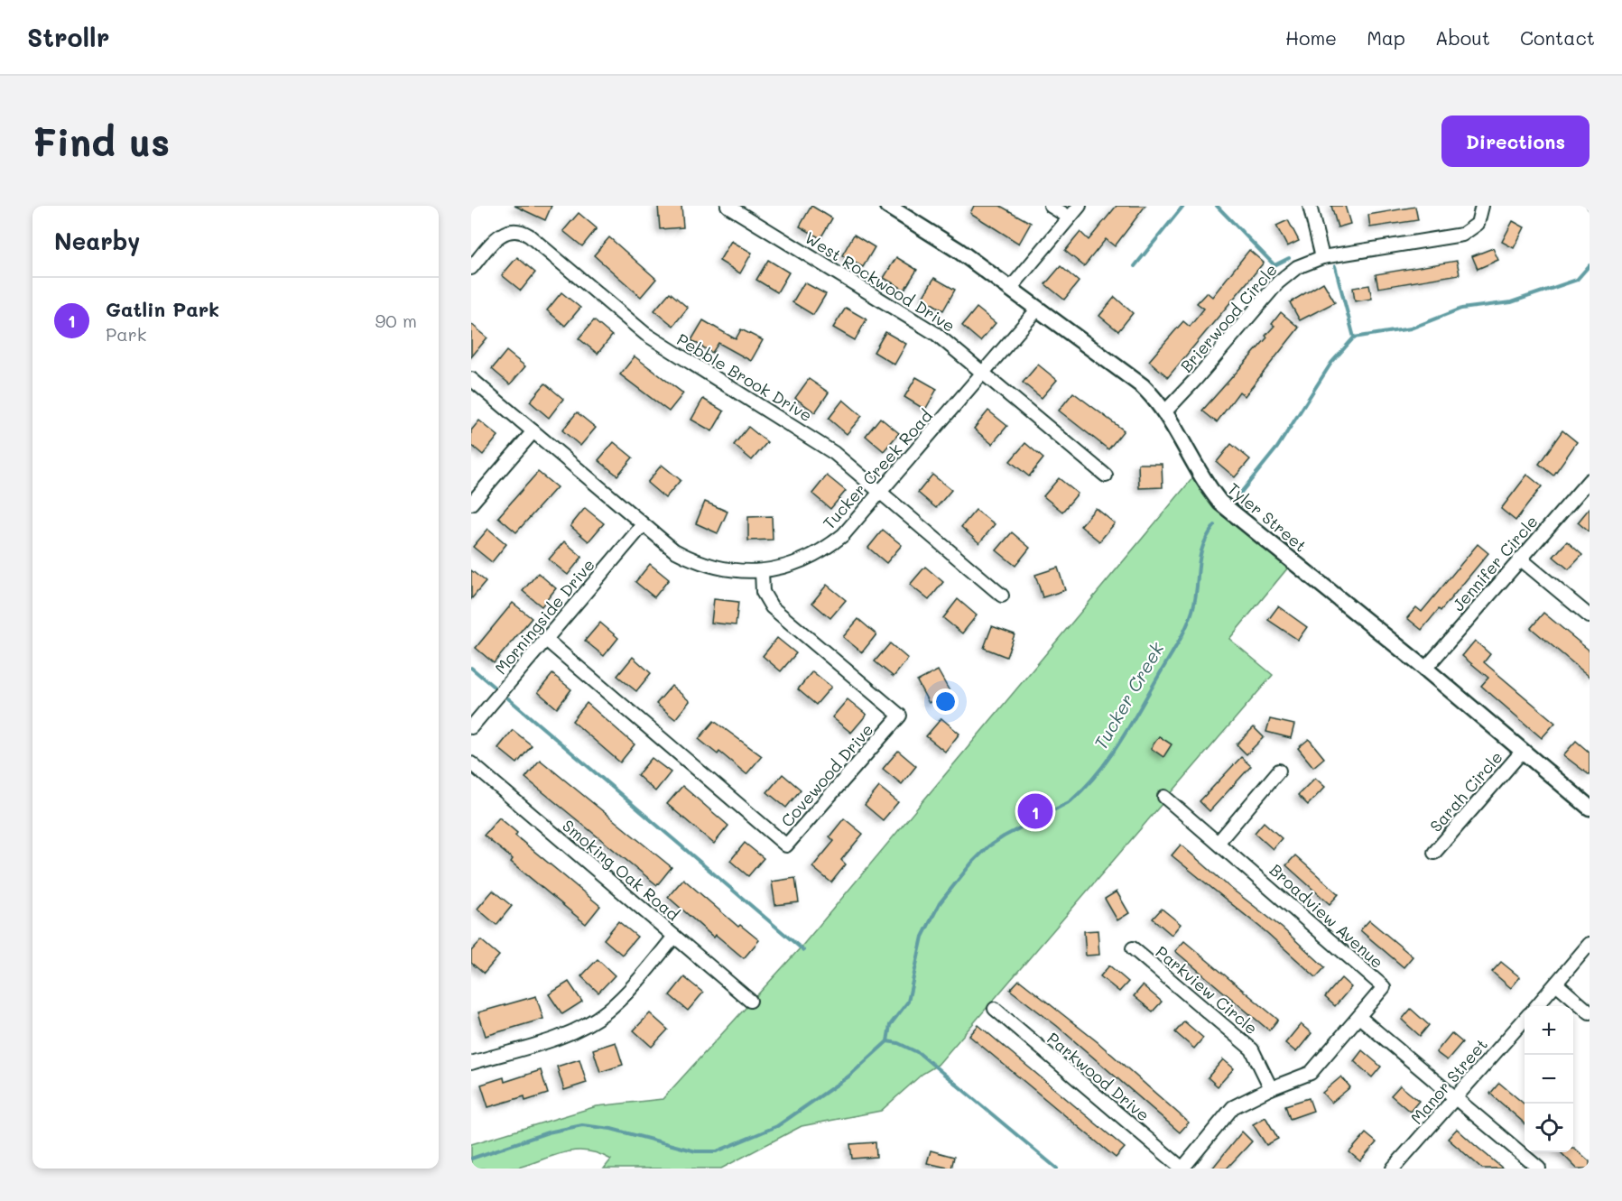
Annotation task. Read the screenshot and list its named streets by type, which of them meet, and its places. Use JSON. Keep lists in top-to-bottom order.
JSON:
{
  "streets": {
    "street": [
      "West Rockwood Drive",
      "Brierwood Circle",
      "Pebble Brook Drive",
      "Tucker Creek Road",
      "Tyler Street",
      "Jennifer Circle",
      "Morningside Drive",
      "Covewood Drive",
      "Sarah Circle",
      "Smoking Oak Road",
      "Broadview Avenue",
      "Parkview Circle",
      "Parkwood Drive",
      "Manor Street"
    ]
  },
  "crossings": [
    ["West Rockwood Drive", "Tucker Creek Road"],
    ["Brierwood Circle", "Tyler Street"],
    ["Pebble Brook Drive", "Tucker Creek Road"],
    ["Tucker Creek Road", "Tyler Street"],
    ["Tucker Creek Road", "Morningside Drive"],
    ["Tucker Creek Road", "Covewood Drive"],
    ["Tyler Street", "Jennifer Circle"],
    ["Tyler Street", "Sarah Circle"],
    ["Morningside Drive", "Covewood Drive"]
  ],
  "water": ["Tucker Creek"],
  "page": {
    "header": "Strollr",
    "nav": [
      "Home",
      "Map",
      "About",
      "Contact"
    ],
    "buttons": "Directions",
    "title": "Find us",
    "heading": "Nearby",
    "list": [
      {
        "mark": "1",
        "name": "Gatlin Park",
        "note": "Park",
        "value": "90 m"
      }
    ],
    "pins": "1",
    "map_buttons": ["+", "−"]
  }
}
